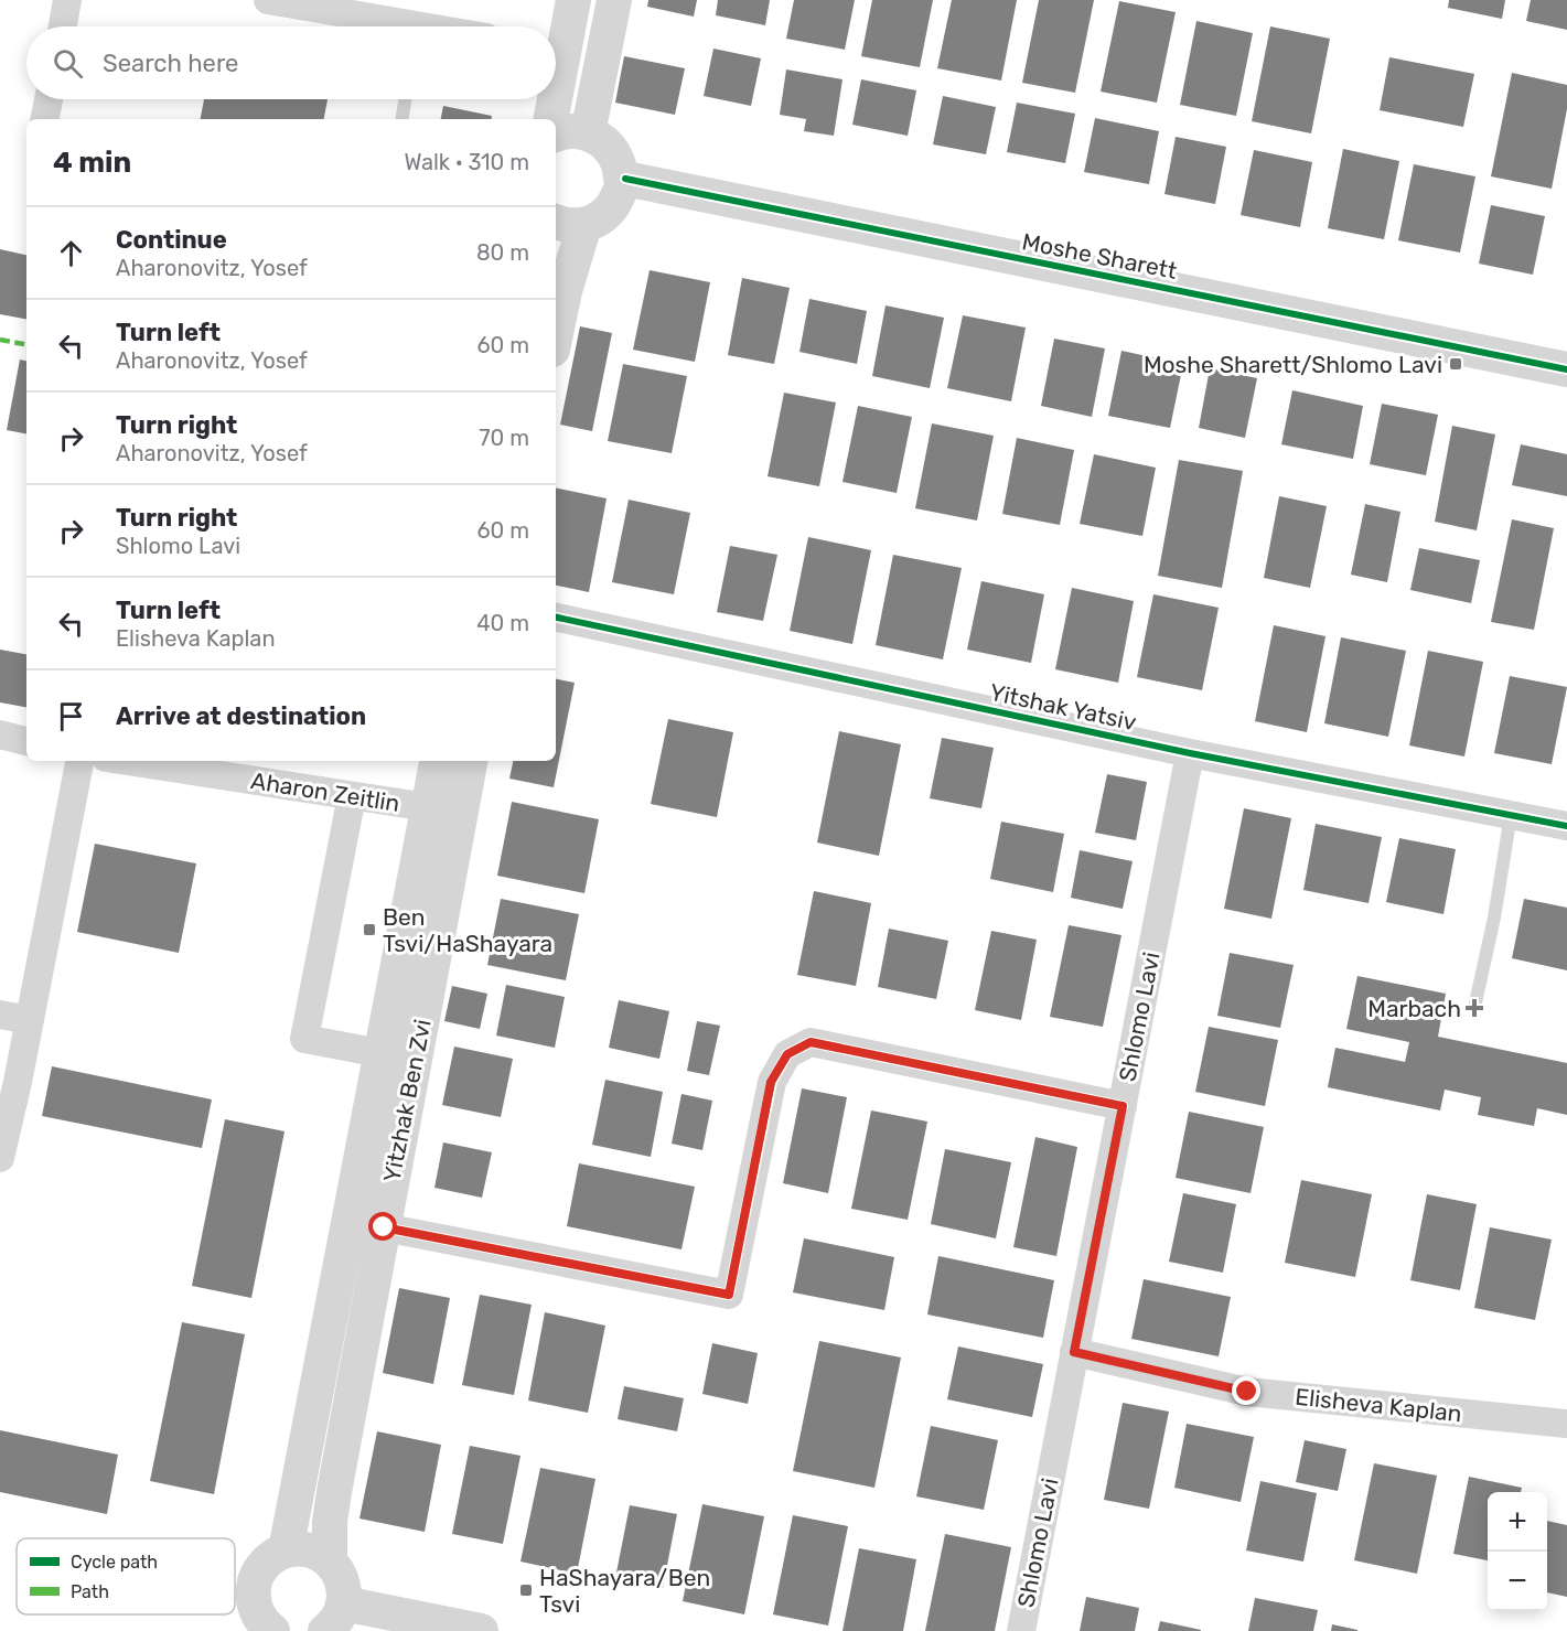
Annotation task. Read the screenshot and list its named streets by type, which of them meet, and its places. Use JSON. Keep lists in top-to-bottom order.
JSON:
{
  "streets": {
    "street": [
      "Moshe Sharett",
      "Yitshak Yatsiv",
      "Aharon Zeitlin",
      "Shlomo Lavi",
      "Yitzhak Ben Zvi",
      "Elisheva Kaplan"
    ]
  },
  "crossings": [
    ["Yitshak Yatsiv", "Shlomo Lavi"],
    ["Aharon Zeitlin", "Yitzhak Ben Zvi"],
    ["Shlomo Lavi", "Elisheva Kaplan"]
  ],
  "places": {
    "transit": ["Moshe Sharett/Shlomo Lavi", "Ben Tsvi/HaShayara", "HaShayara/Ben Tsvi"],
    "health": ["Marbach"]
  },
  "legend": ["Cycle path", "Path"],
  "page": {
    "search": "Search here",
    "heading": ["4 min", "Walk · 310 m"],
    "list": [
      ["Continue", "Aharonovitz, Yosef", "80 m"],
      ["Turn left", "Aharonovitz, Yosef", "60 m"],
      ["Turn right", "Aharonovitz, Yosef", "70 m"],
      ["Turn right", "Shlomo Lavi", "60 m"],
      ["Turn left", "Elisheva Kaplan", "40 m"],
      "Arrive at destination"
    ],
    "map_buttons": ["+", "−"]
  }
}
